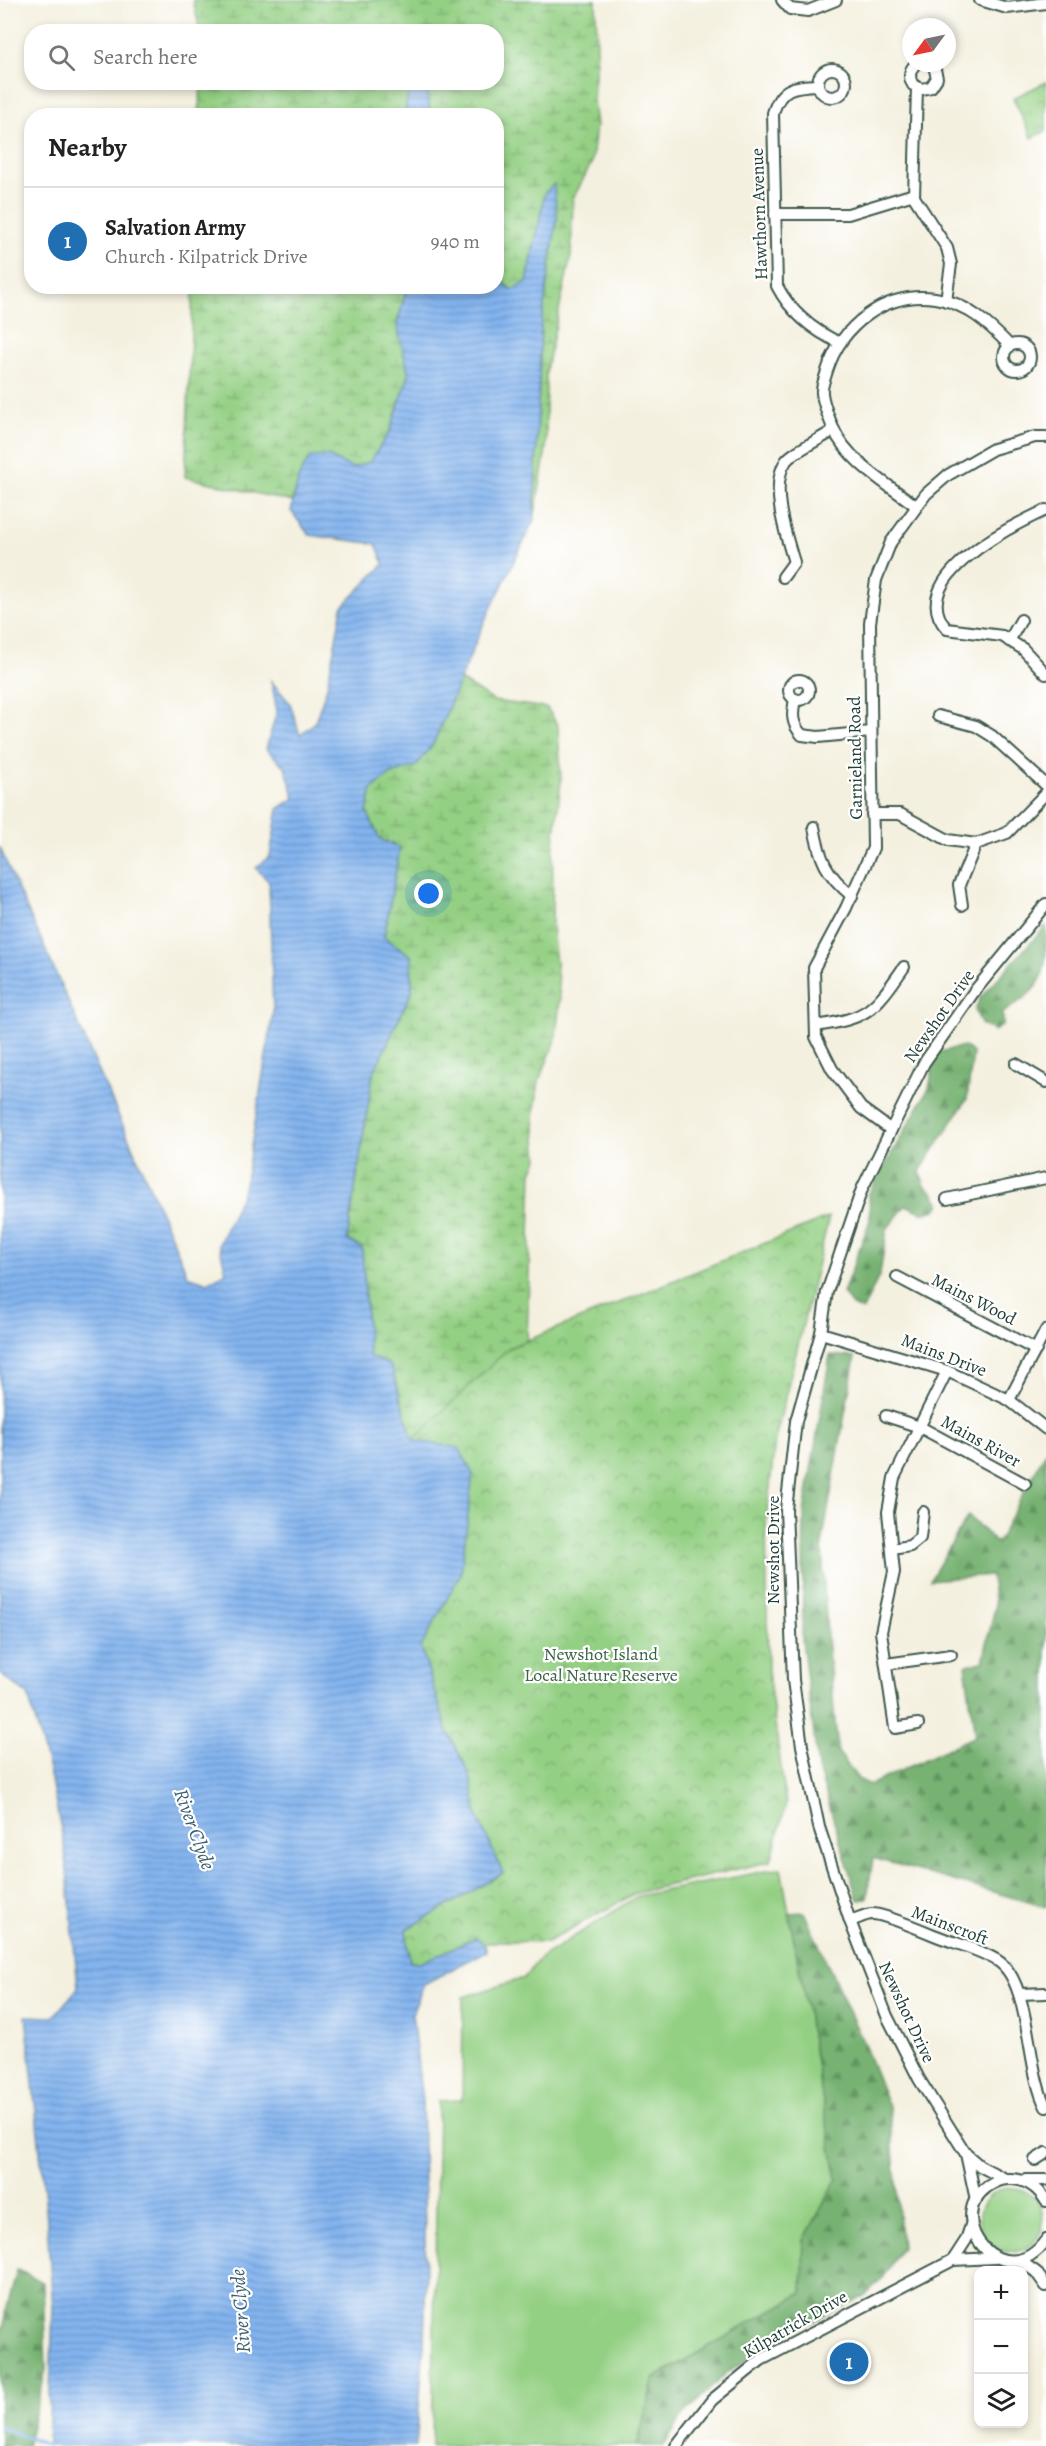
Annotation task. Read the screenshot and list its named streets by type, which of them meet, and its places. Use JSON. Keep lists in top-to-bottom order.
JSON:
{
  "streets": {
    "street": [
      "Hawthorn Avenue",
      "Garnieland Road",
      "Newshot Drive",
      "Mains Wood",
      "Mains Drive",
      "Mains River",
      "Mainscroft",
      "Kilpatrick Drive"
    ]
  },
  "crossings": [
    ["Garnieland Road", "Newshot Drive"],
    ["Newshot Drive", "Mains Drive"],
    ["Newshot Drive", "Mainscroft"],
    ["Mains Drive", "Mains River"]
  ],
  "water": ["River Clyde"],
  "parks": ["Newshot Island Local Nature Reserve"],
  "north": "bottom left",
  "page": {
    "search": "Search here",
    "heading": "Nearby",
    "list": [
      {
        "mark": "1",
        "name": "Salvation Army",
        "note": "Church · Kilpatrick Drive",
        "value": "940 m"
      }
    ],
    "map_buttons": ["+", "−"],
    "pins": "1"
  }
}
